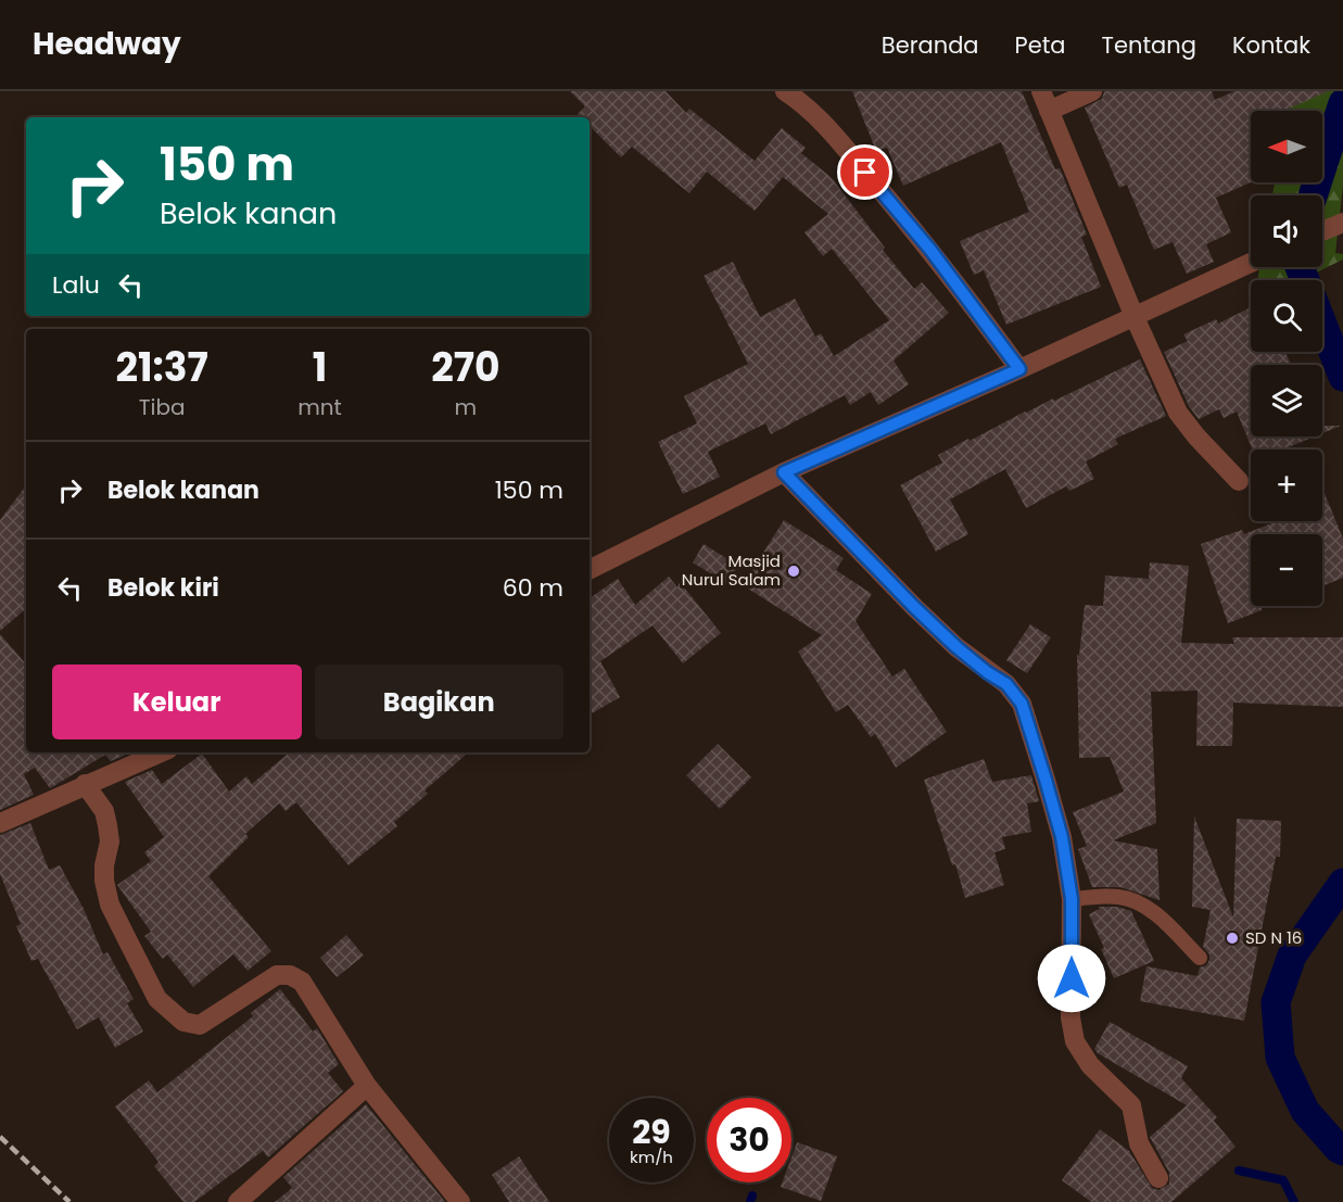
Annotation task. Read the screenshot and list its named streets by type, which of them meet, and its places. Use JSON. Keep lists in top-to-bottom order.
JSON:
{
  "places": ["Masjid Nurul Salam", "SD N 16"],
  "north": "left",
  "page": {
    "header": "Headway",
    "nav": [
      "Beranda",
      "Peta",
      "Tentang",
      "Kontak"
    ],
    "map_buttons": ["+", "−"],
    "turn": ["150 m", "Belok kanan"],
    "then": "Lalu",
    "eta": [
      "21:37",
      "Tiba",
      "1",
      "mnt",
      "270",
      "m"
    ],
    "list": [
      {
        "name": "Belok kanan",
        "value": "150 m"
      },
      {
        "name": "Belok kiri",
        "value": "60 m"
      }
    ],
    "buttons": ["Keluar", "Bagikan"],
    "speed": "29 km/h",
    "limit": "30"
  }
}
